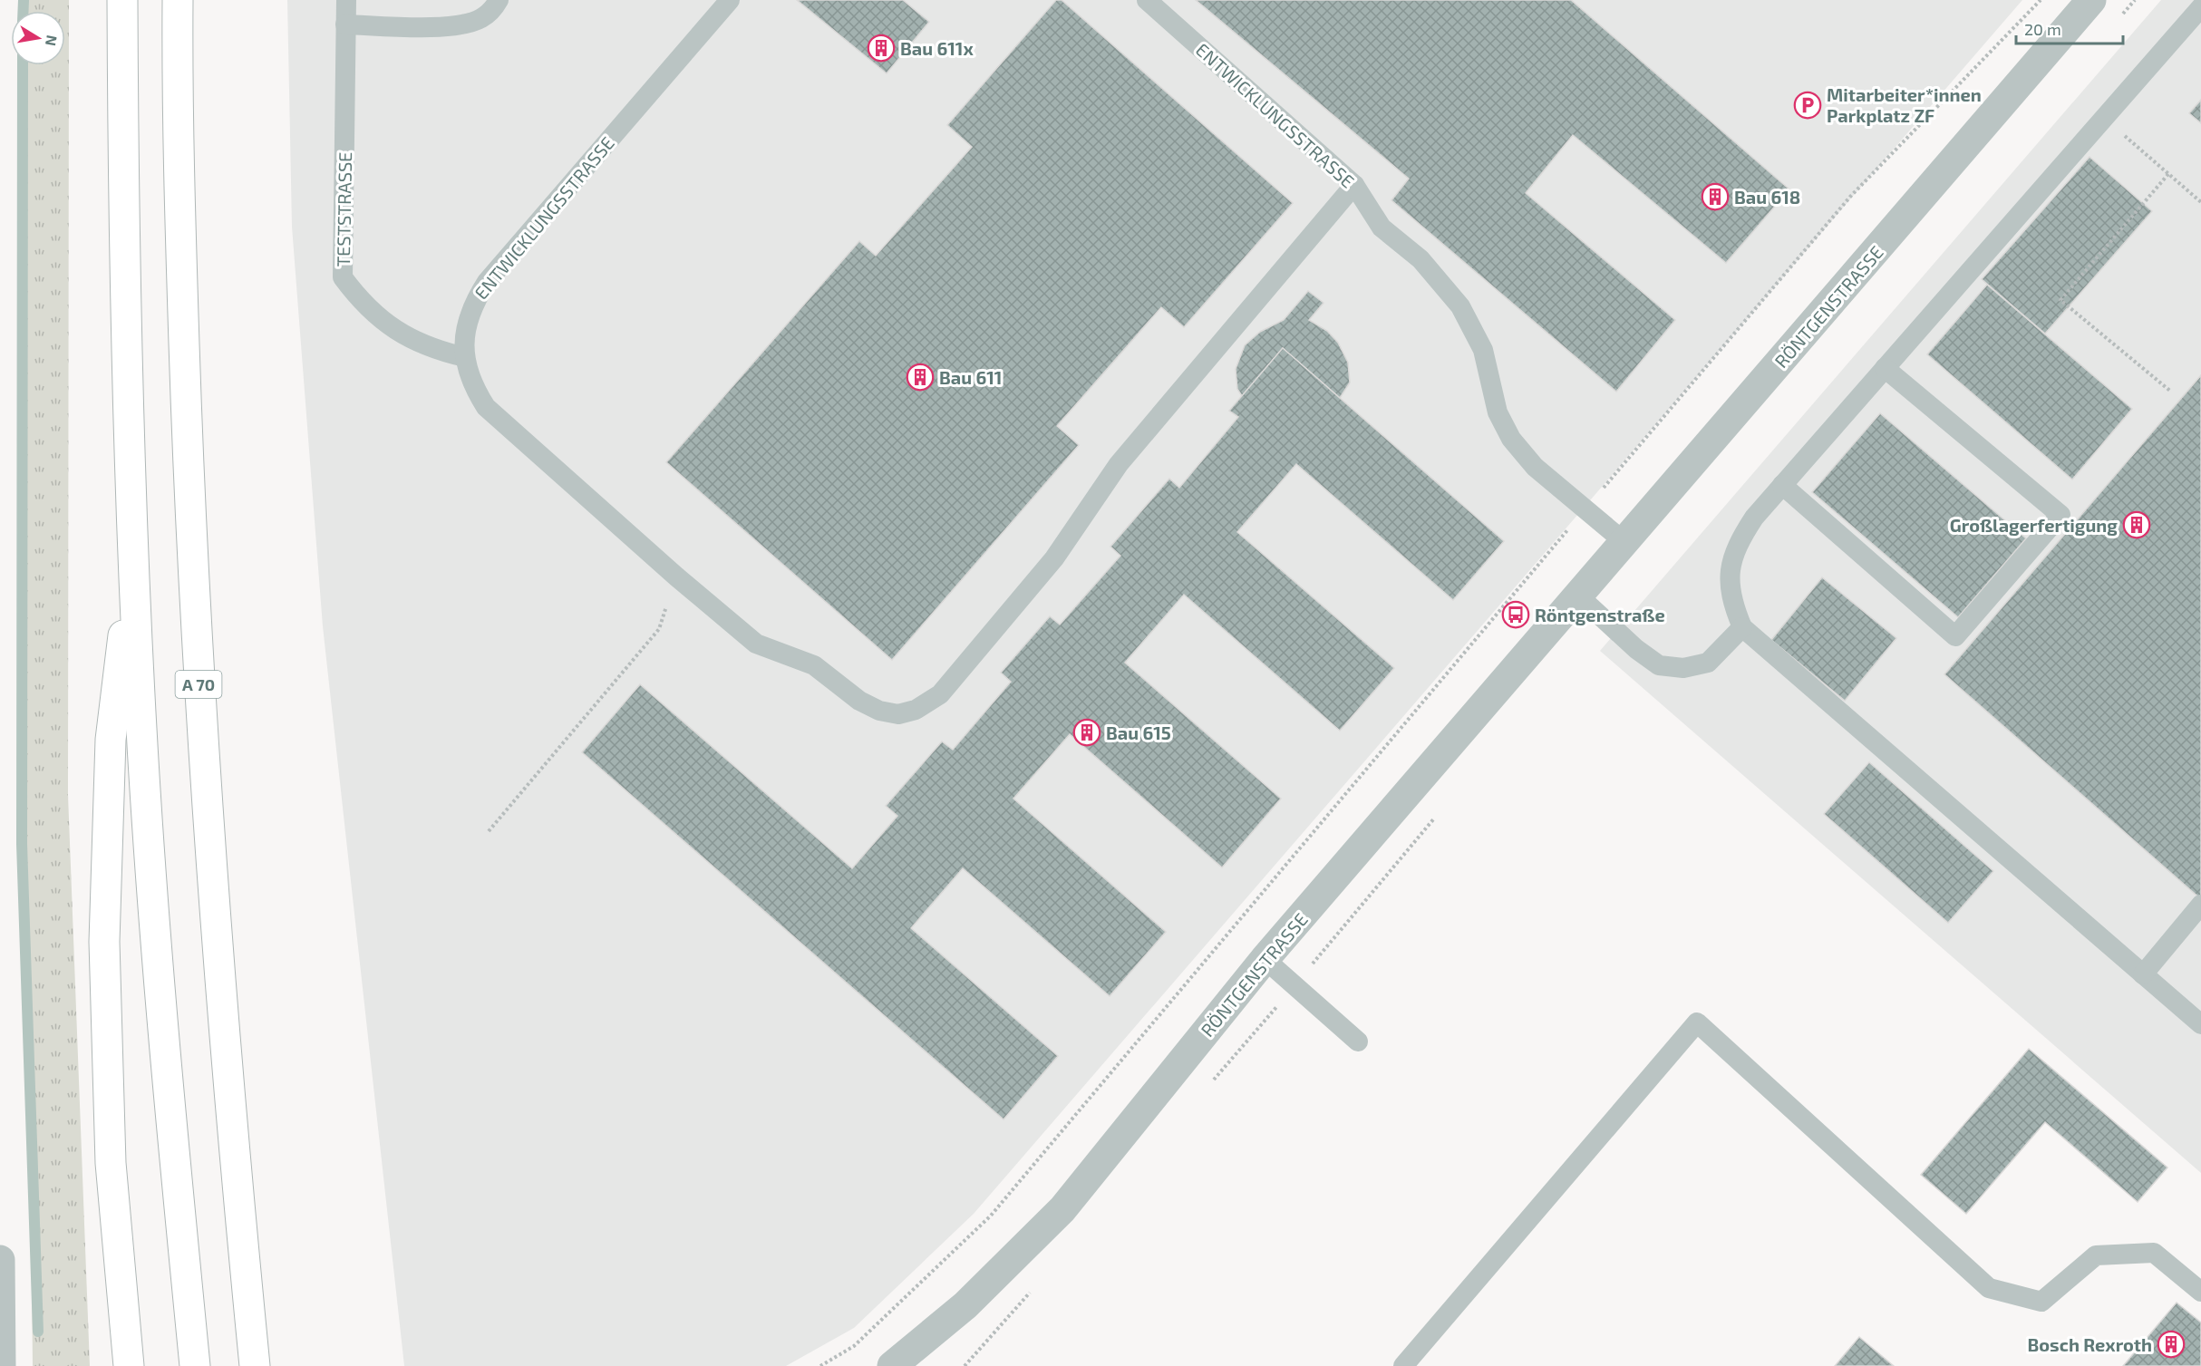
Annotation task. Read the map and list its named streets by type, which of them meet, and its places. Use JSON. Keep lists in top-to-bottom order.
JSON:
{
  "streets": {
    "highway": ["A 70"],
    "street": ["RÖNTGENSTRASSE"],
    "lane": ["ENTWICKLUNGSSTRASSE", "TESTSTRASSE"]
  },
  "crossings": [
    ["ENTWICKLUNGSSTRASSE", "TESTSTRASSE"],
    ["ENTWICKLUNGSSTRASSE", "RÖNTGENSTRASSE"]
  ],
  "places": {
    "building": [
      "Bau 611x",
      "Bau 618",
      "Bau 611",
      "Großlagerfertigung",
      "Bau 615",
      "Bosch Rexroth"
    ],
    "parking": ["Mitarbeiter*innen Parkplatz ZF"],
    "bus stop": ["Röntgenstraße"]
  },
  "scale_bar": "20 m",
  "north": "right"
}
